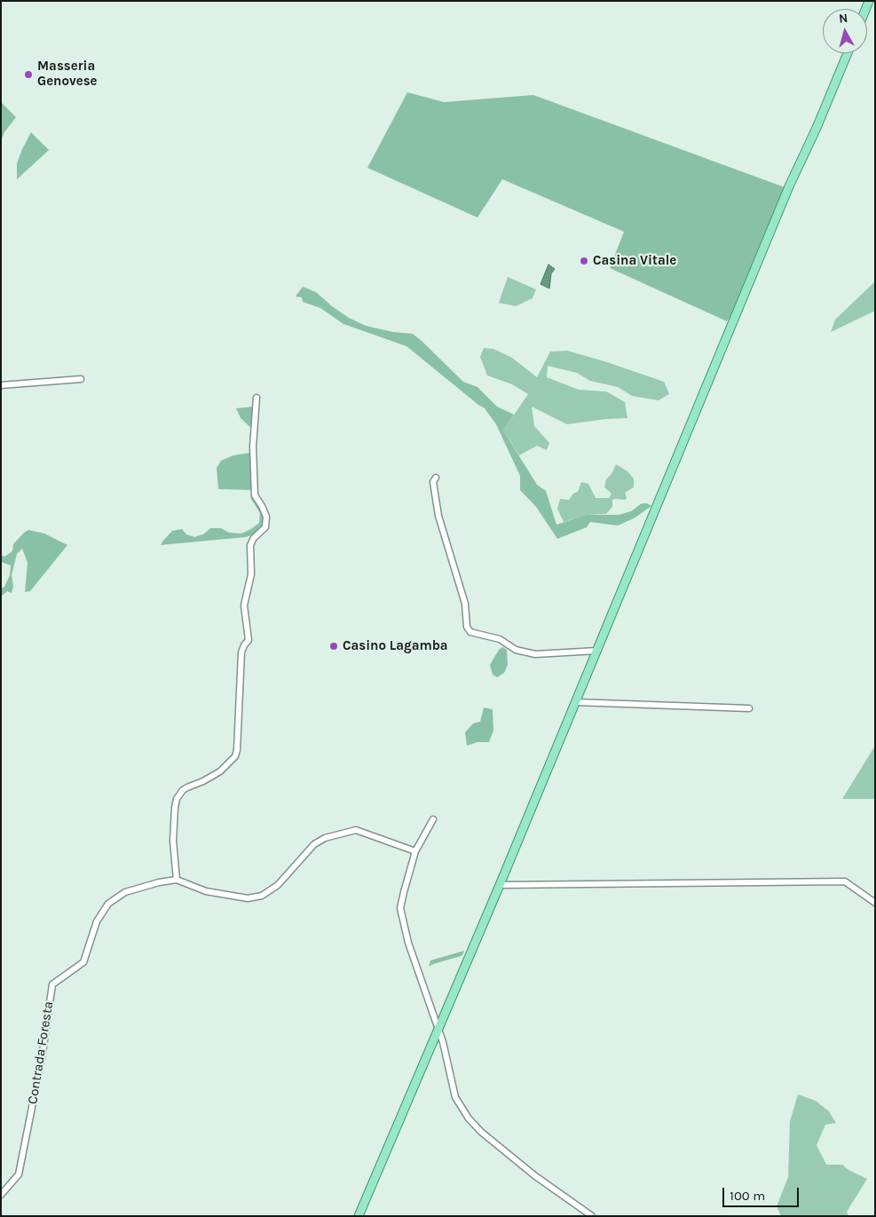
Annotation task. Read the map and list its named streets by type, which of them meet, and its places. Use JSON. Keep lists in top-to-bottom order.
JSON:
{
  "streets": {
    "street": ["Contrada Foresta"]
  },
  "places": ["Masseria Genovese", "Casina Vitale", "Casino Lagamba"],
  "scale_bar": "100 m",
  "north": "top"
}
